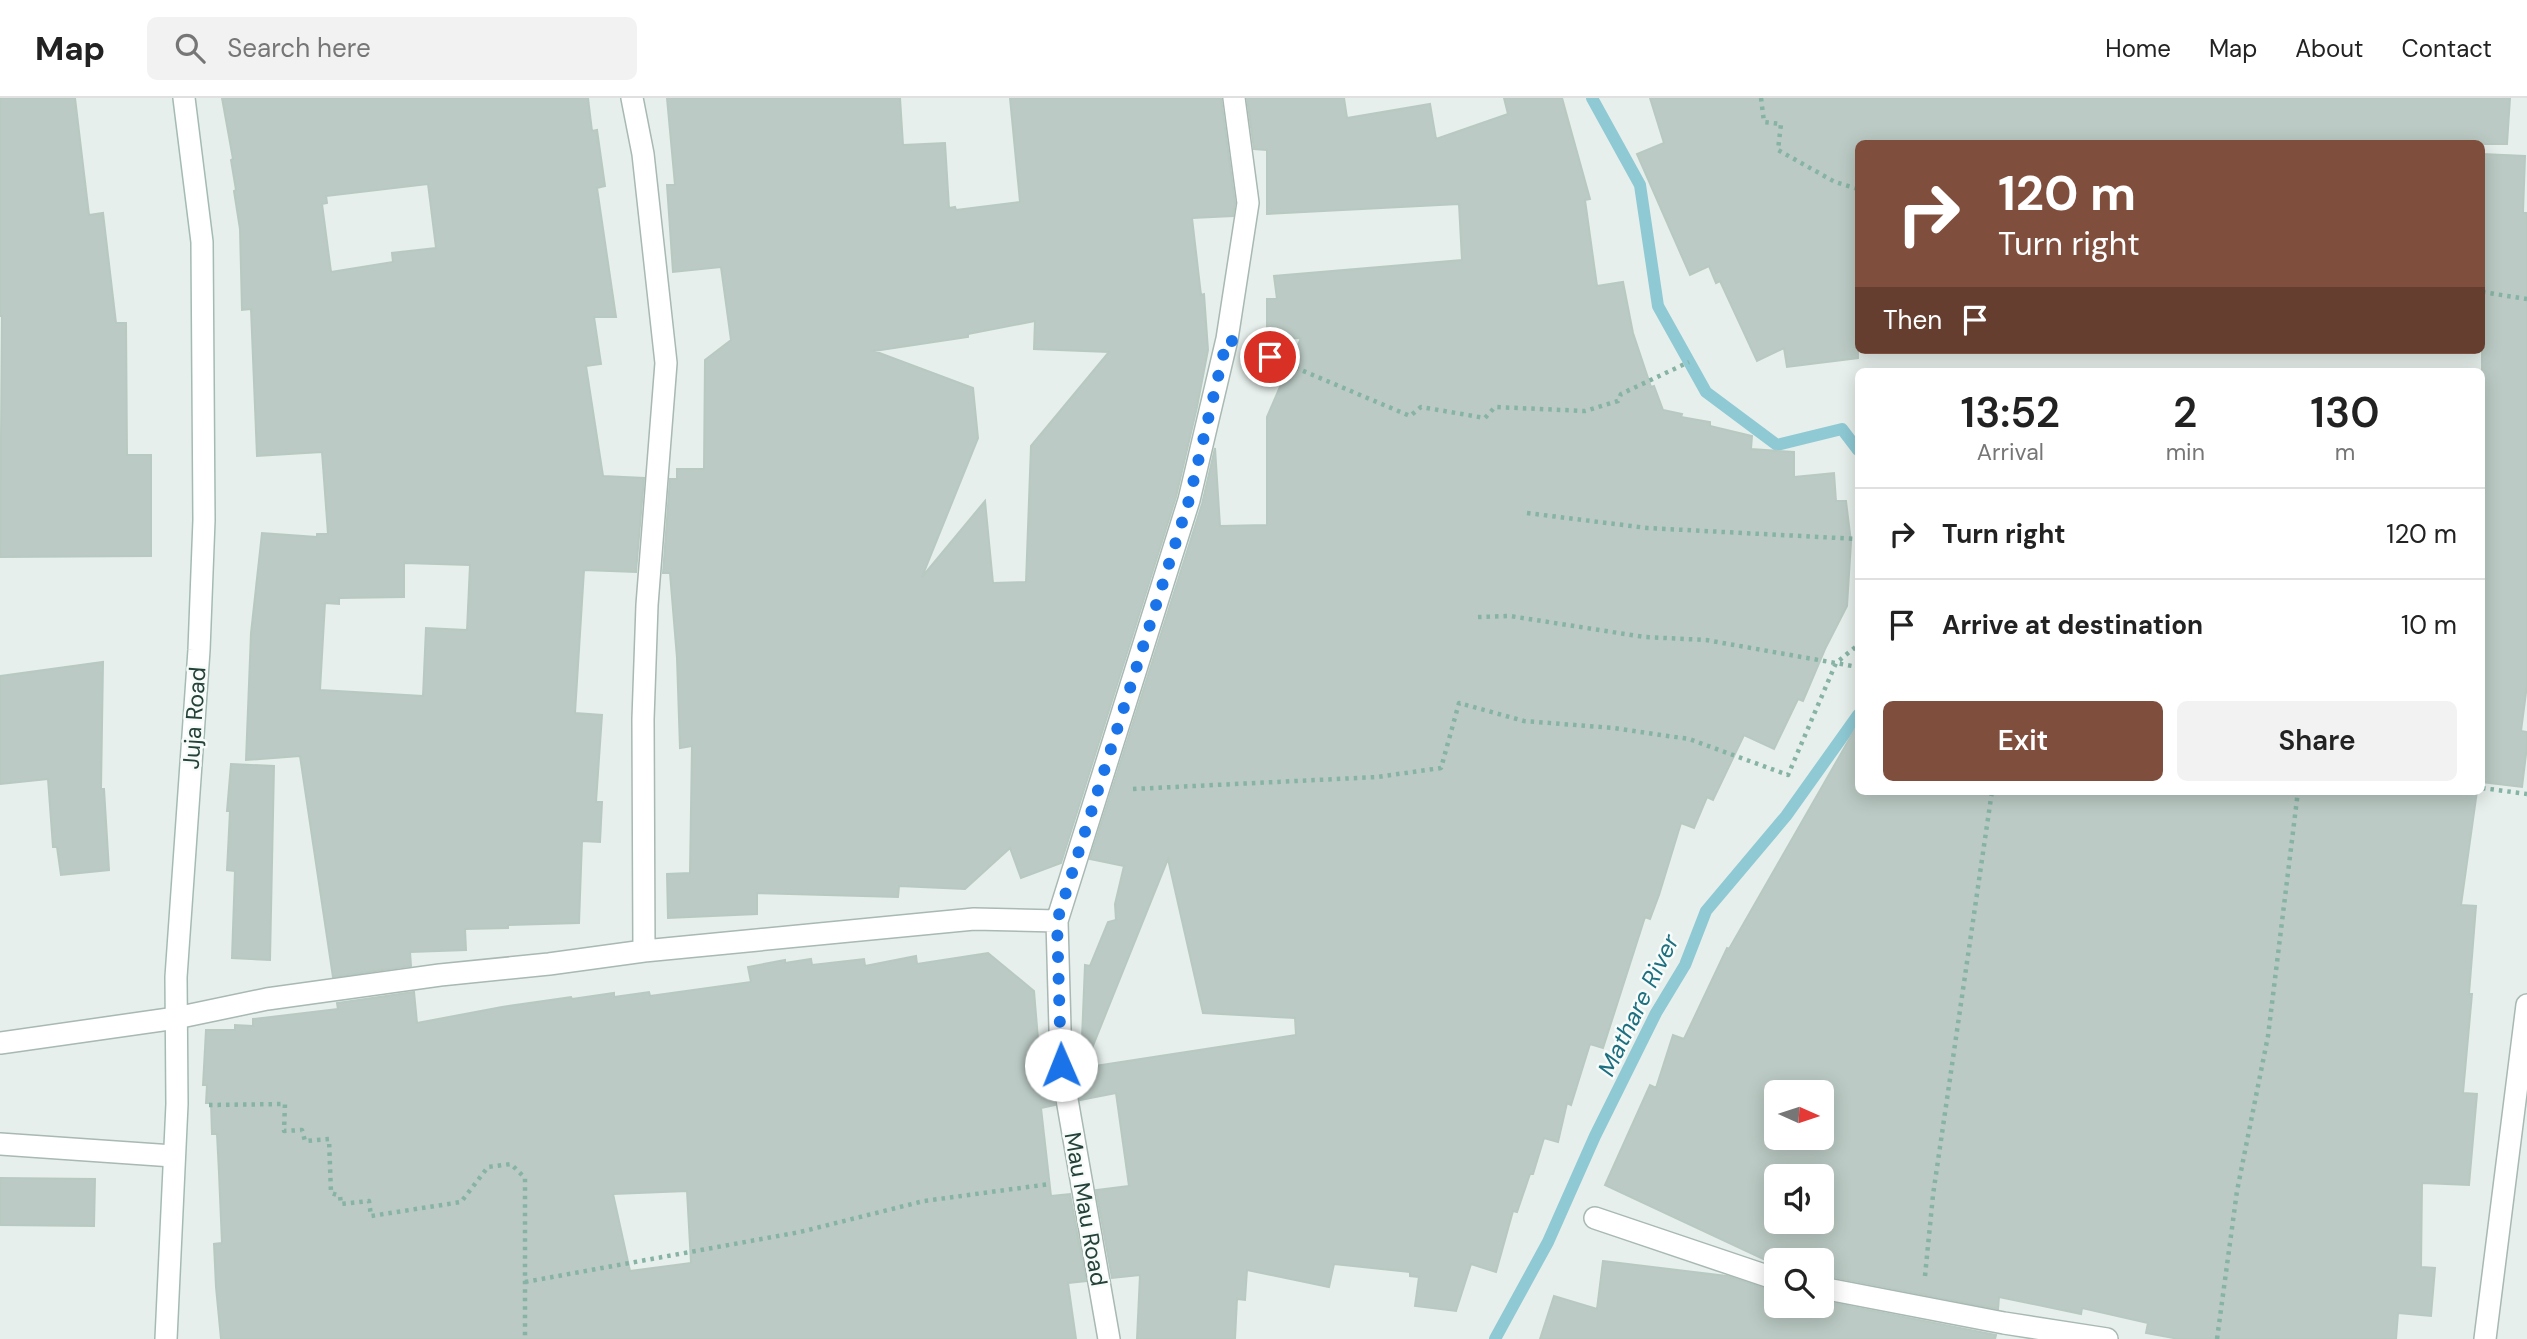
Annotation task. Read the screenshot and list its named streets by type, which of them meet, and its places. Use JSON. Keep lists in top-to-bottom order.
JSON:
{
  "streets": {
    "street": ["Juja Road", "Mau Mau Road"]
  },
  "water": ["Mathare River"],
  "north": "right",
  "page": {
    "header": "Map",
    "search": "Search here",
    "nav": [
      "Home",
      "Map",
      "About",
      "Contact"
    ],
    "turn": ["120 m", "Turn right"],
    "then": "Then",
    "eta": [
      "13:52",
      "Arrival",
      "2",
      "min",
      "130",
      "m"
    ],
    "list": [
      {
        "name": "Turn right",
        "value": "120 m"
      },
      {
        "name": "Arrive at destination",
        "value": "10 m"
      }
    ],
    "buttons": ["Exit", "Share"]
  }
}
